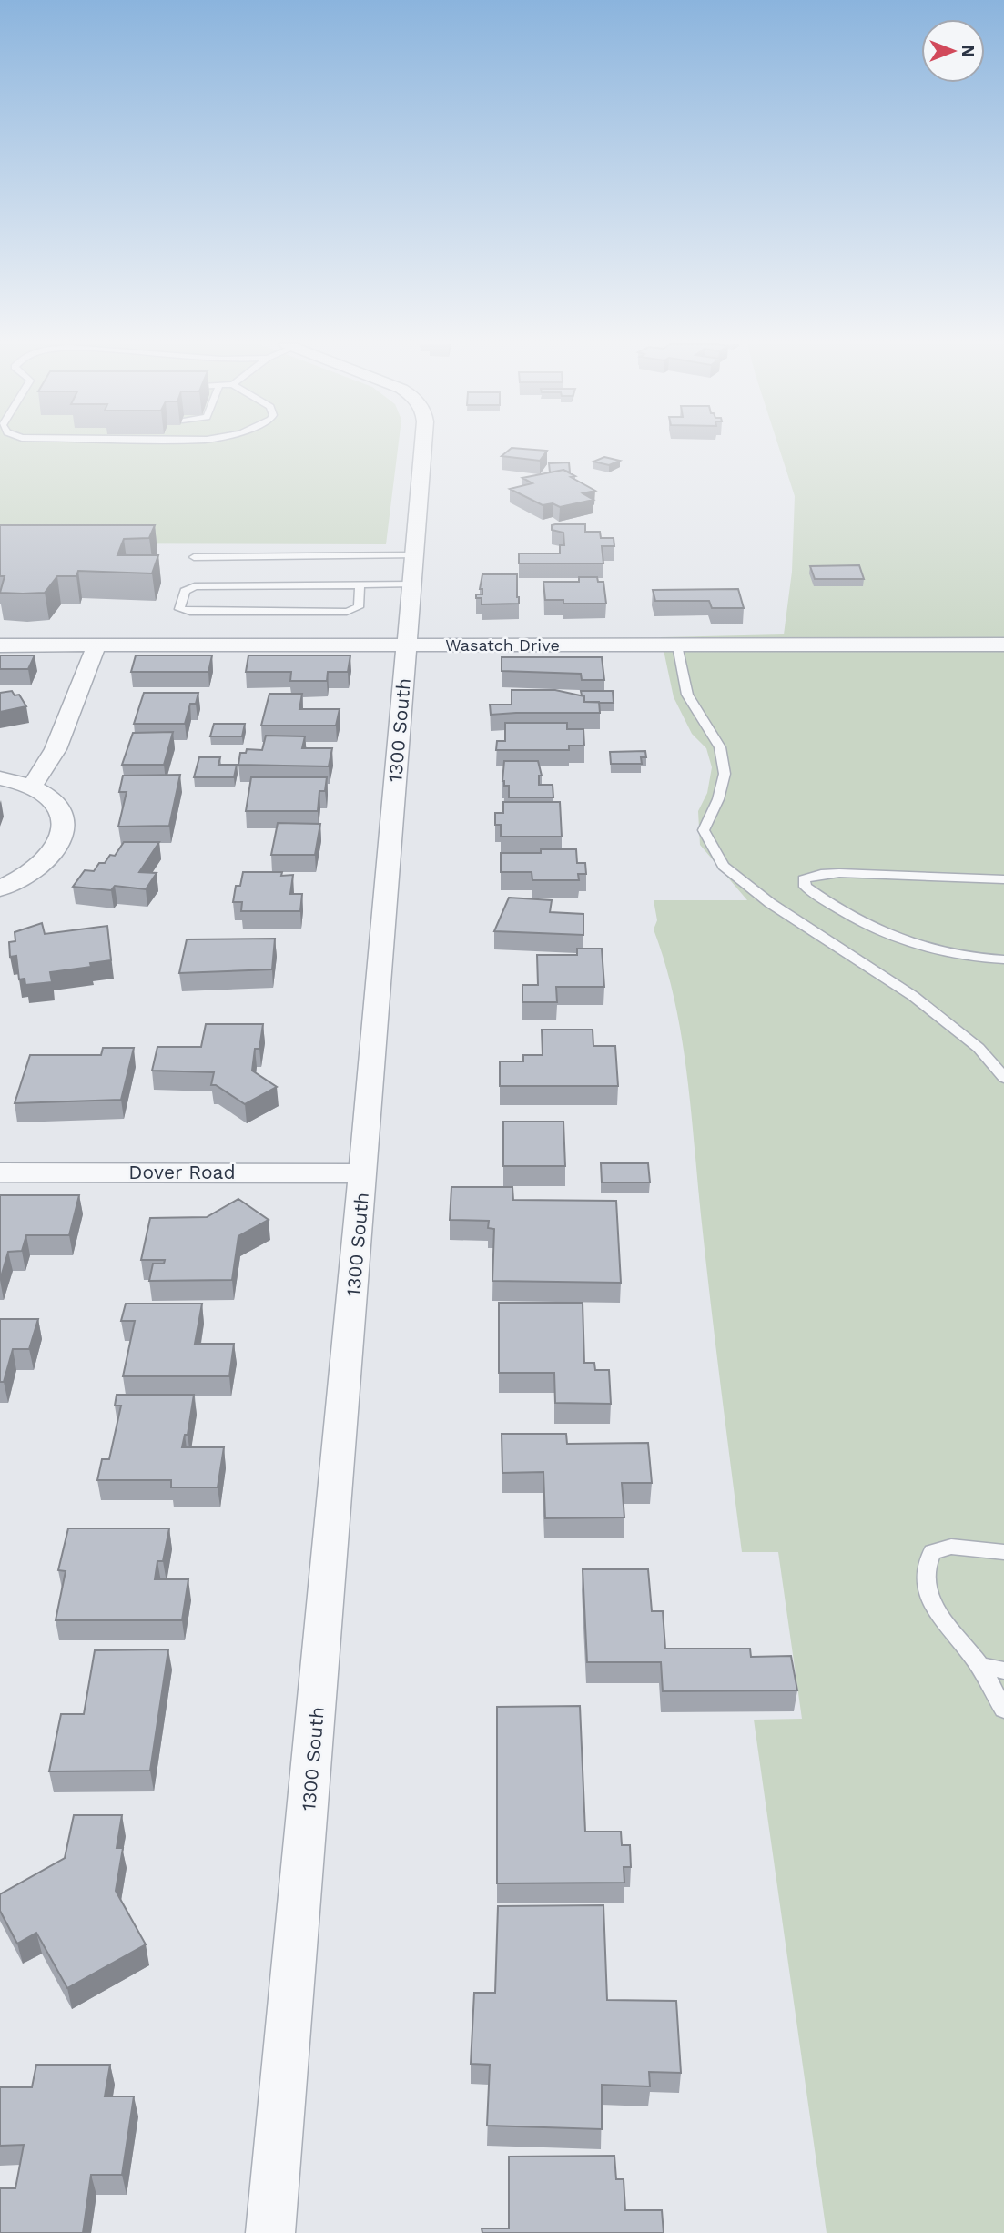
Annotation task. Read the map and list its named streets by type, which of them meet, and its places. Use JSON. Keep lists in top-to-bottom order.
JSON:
{
  "streets": {
    "street": ["Wasatch Drive", "1300 South", "Dover Road"]
  },
  "crossings": [
    ["Wasatch Drive", "1300 South"],
    ["1300 South", "Dover Road"]
  ],
  "north": "right"
}
